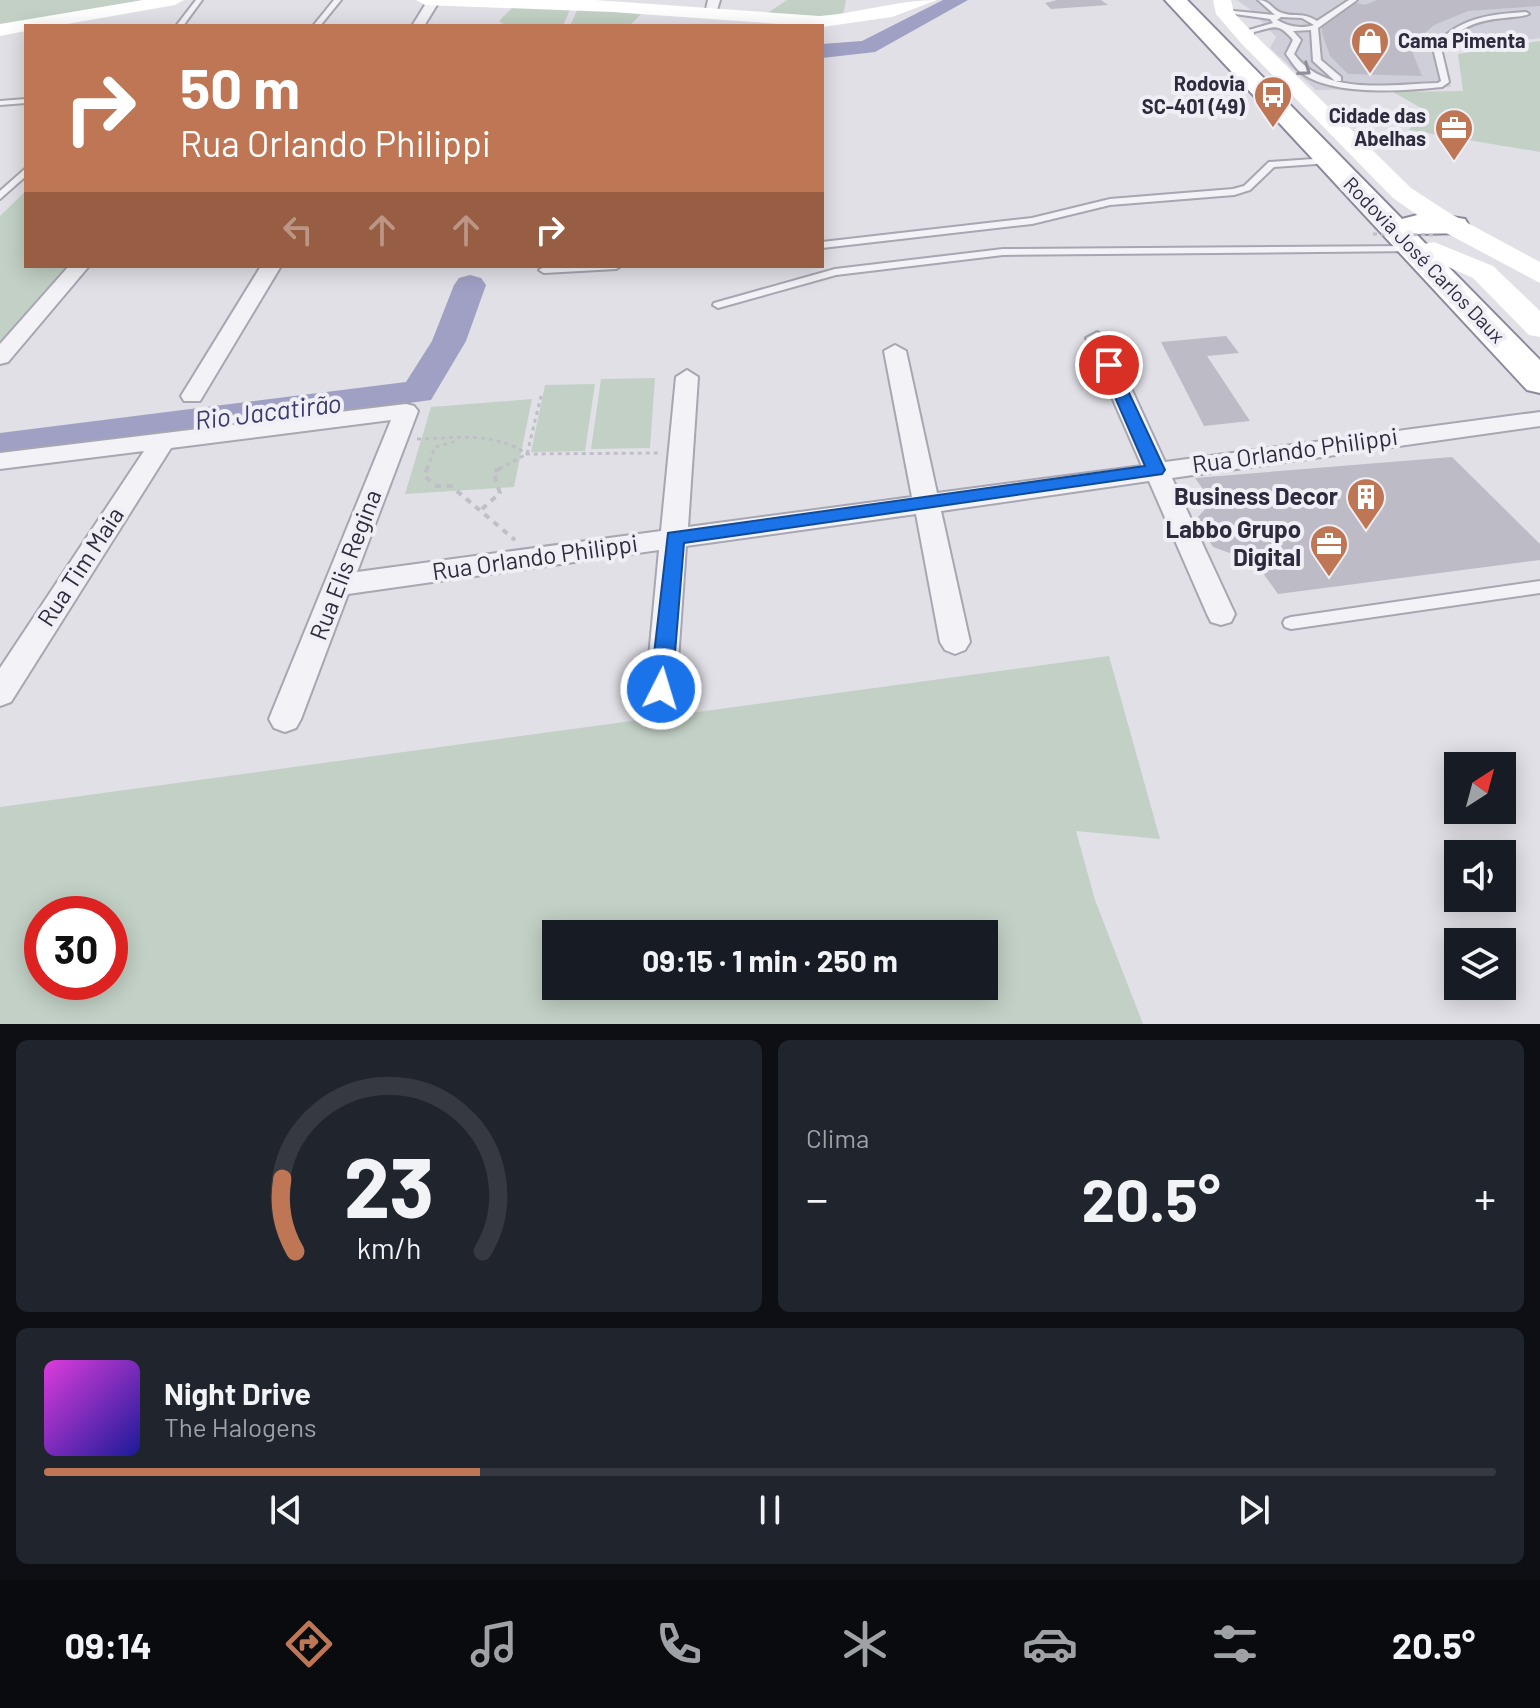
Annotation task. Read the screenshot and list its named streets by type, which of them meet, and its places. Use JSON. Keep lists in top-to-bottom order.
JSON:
{
  "streets": {
    "highway": ["Rodovia José Carlos Daux"],
    "street": ["Rua Orlando Philippi", "Rua Elis Regina", "Rua Tim Maia"]
  },
  "crossings": [
    ["Rua Orlando Philippi", "Rua Elis Regina"],
    ["Rua Elis Regina", "Rua Tim Maia"]
  ],
  "water": ["Rio Jacatirão"],
  "places": {
    "shop": ["Cama Pimenta"],
    "bus stop": ["Rodovia SC-401 (49)"],
    "office": ["Cidade das Abelhas", "Labbo Grupo Digital"],
    "building": ["Business Decor"]
  },
  "north": "top right",
  "page": {
    "turn": ["50 m", "Rua Orlando Philippi"],
    "limit": "30",
    "trip": "09:15 · 1 min · 250 m",
    "tile": "Clima",
    "heat": ["−", "20.5°", "+"],
    "song": ["Night Drive", "The Halogens"],
    "tabs": ["09:14", "20.5°"],
    "gauge": ["23", "km/h"]
  }
}
